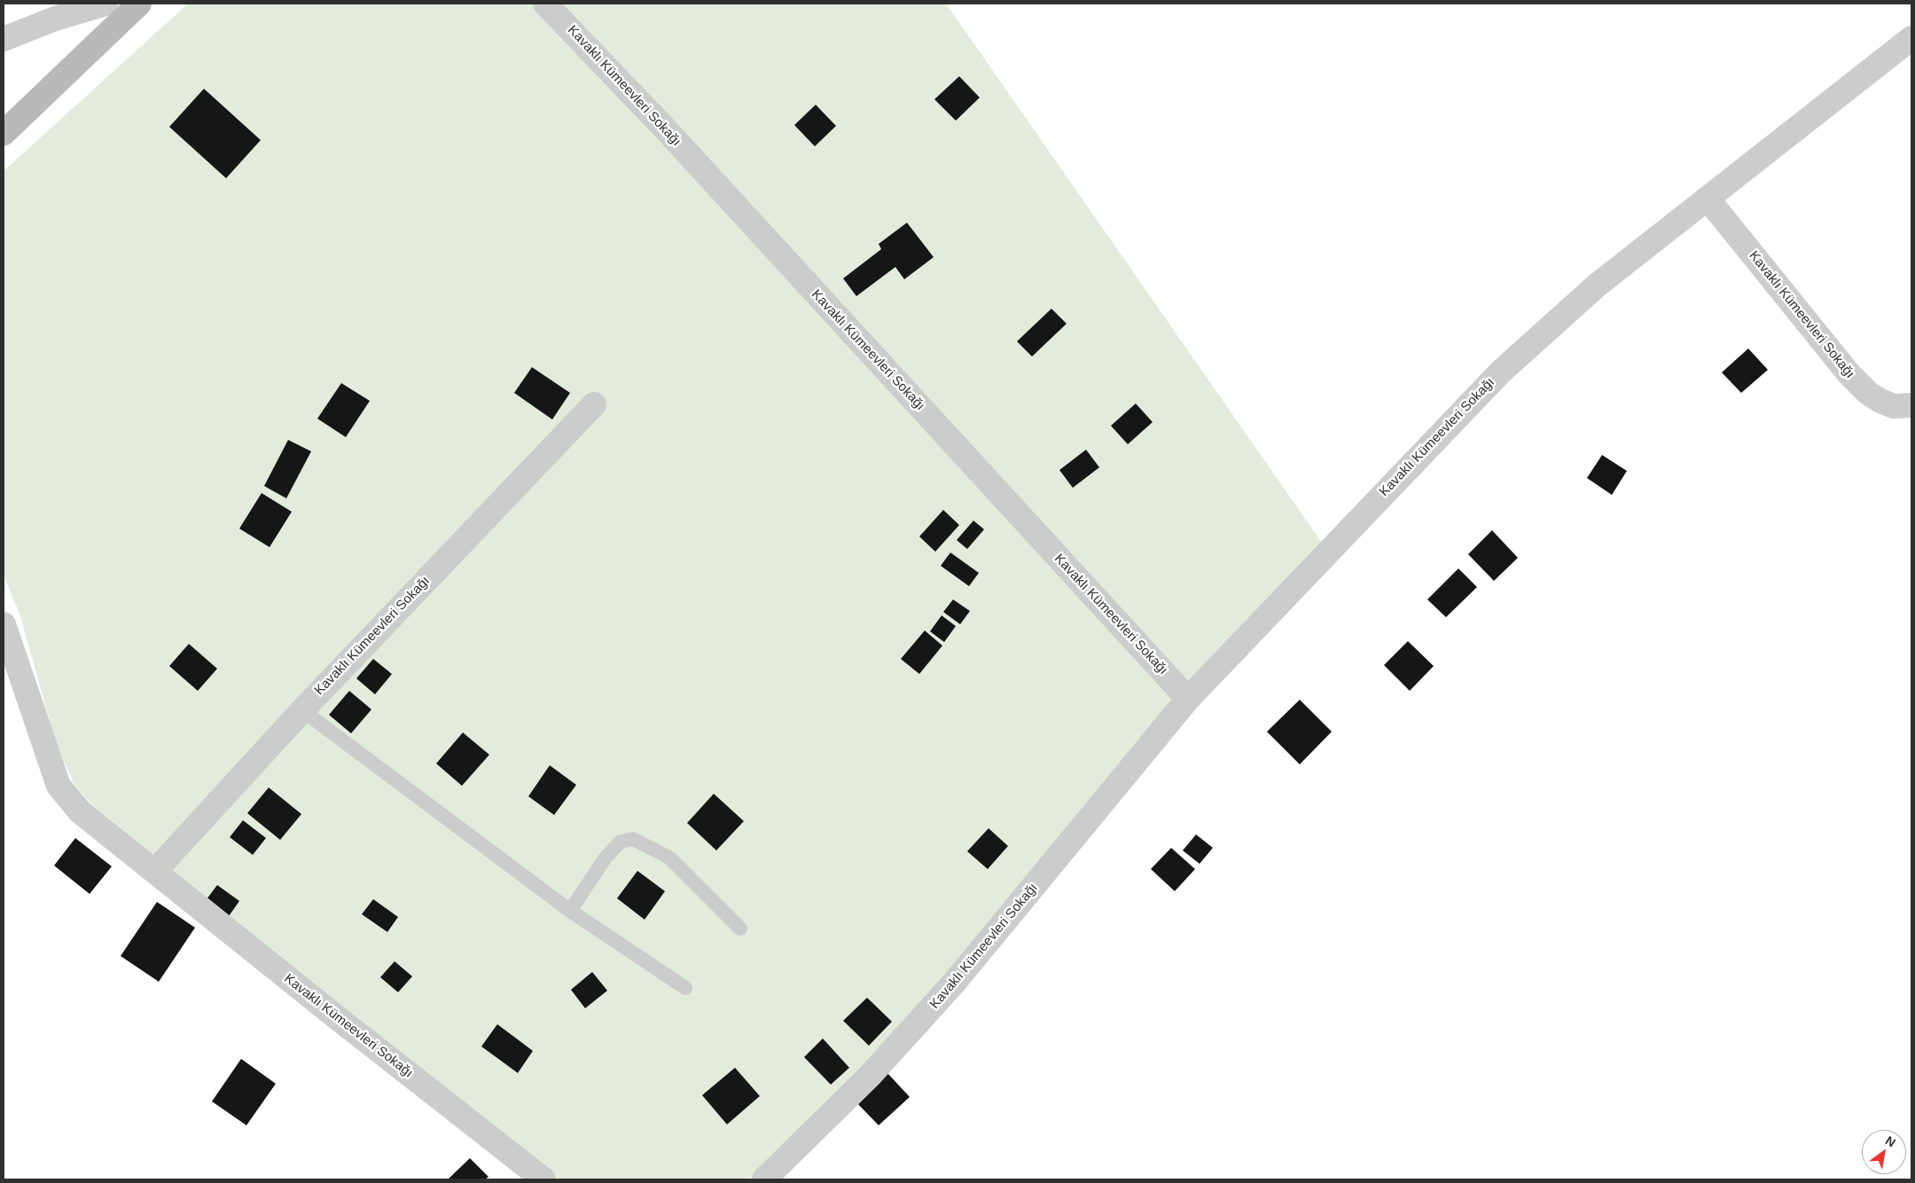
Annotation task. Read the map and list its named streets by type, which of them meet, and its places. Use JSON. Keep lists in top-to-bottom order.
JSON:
{
  "streets": {
    "street": ["Kavaklı Kümeevleri Sokağı"]
  },
  "north": "top right"
}
